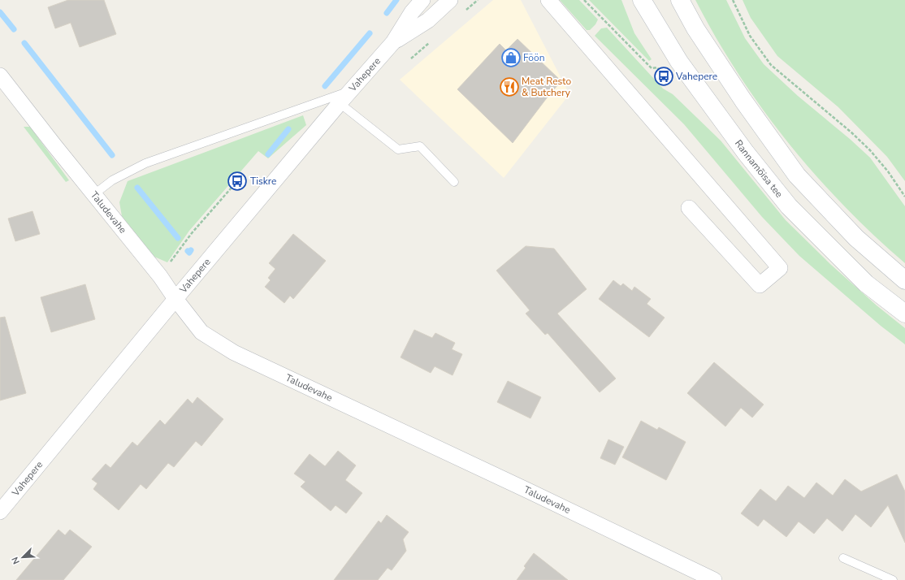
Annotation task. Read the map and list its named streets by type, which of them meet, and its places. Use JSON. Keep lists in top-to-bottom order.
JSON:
{
  "streets": {
    "street": ["Vahepere", "Rannamõisa tee", "Taludevahe"]
  },
  "crossings": [
    ["Vahepere", "Taludevahe"]
  ],
  "places": {
    "shop": ["Föön"],
    "bus stop": ["Vahepere", "Tiskre"],
    "restaurant": ["Meat Resto & Butchery"]
  },
  "north": "bottom left"
}
